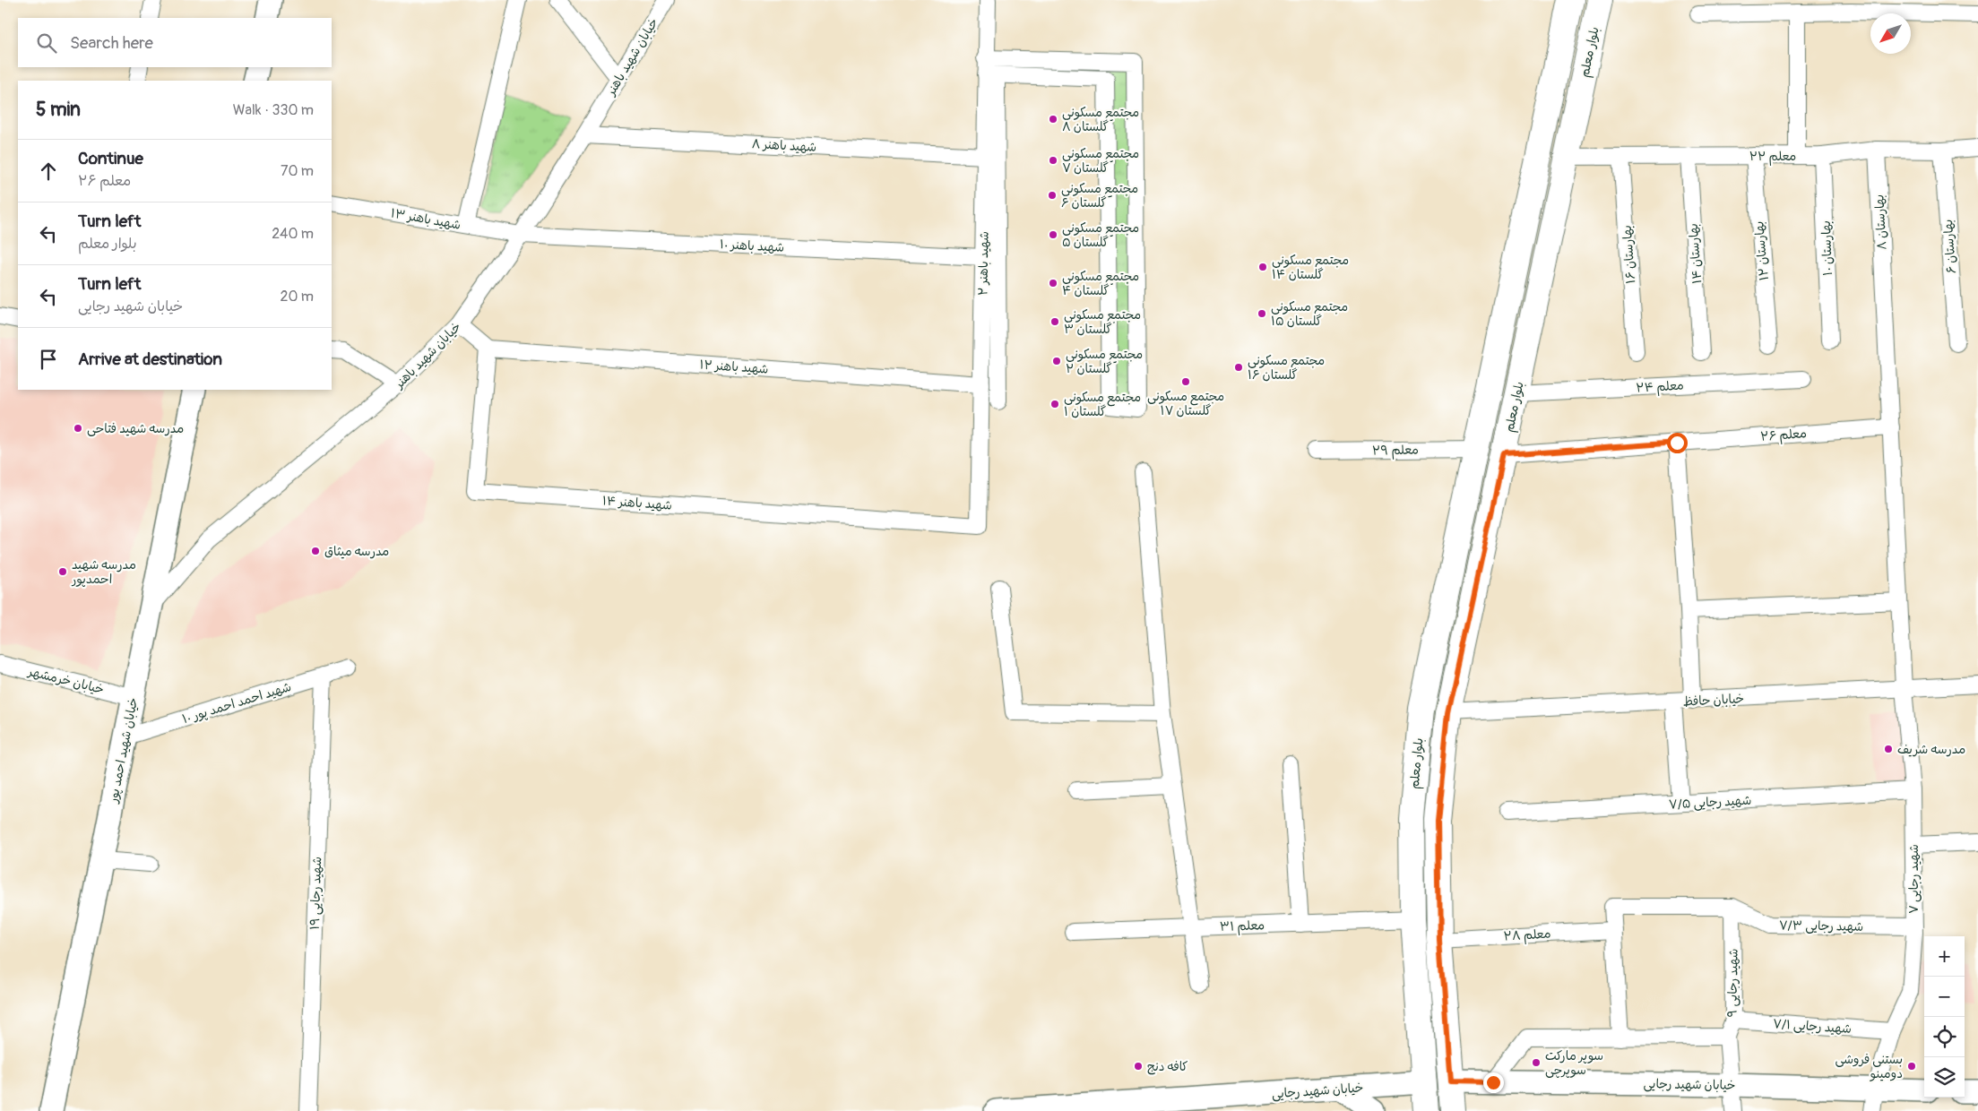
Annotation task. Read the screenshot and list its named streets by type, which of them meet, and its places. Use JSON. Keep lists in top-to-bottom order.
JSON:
{
  "streets": {
    "main road": ["بلوار معلم"],
    "street": [
      "خیابان شهید باهنر",
      "شهید باهنر ۸",
      "معلم ۲۲",
      "شهید باهنر ۱۳",
      "بهارستان ۸",
      "شهید باهنر ۱۰",
      "بهارستان ۶",
      "بهارستان ۱۰",
      "بهارستان ۱۲",
      "بهارستان ۱۴",
      "بهارستان ۱۶",
      "شهید باهنر ۲",
      "شهید باهنر ۱۲",
      "معلم ۲۴",
      "معلم ۲۶",
      "معلم ۲۹",
      "شهید باهنر ۱۴",
      "خیابان خرمشهر",
      "خیابان حافظ",
      "شهید احمد احمد پور ۱۰",
      "خیابان شهید احمد پور",
      "شهید رجایی ۷/۵",
      "شهید رجایی ۷",
      "شهید رجایی ۱۹",
      "معلم ۳۱",
      "شهید رجایی ۷/۳",
      "معلم ۲۸",
      "شهید رجایی ۹",
      "شهید رجایی ۷/۱",
      "خیابان شهید رجایی"
    ]
  },
  "crossings": [
    ["بلوار معلم", "معلم ۲۲"],
    ["بلوار معلم", "معلم ۲۴"],
    ["بلوار معلم", "معلم ۲۶"],
    ["بلوار معلم", "معلم ۲۹"],
    ["بلوار معلم", "خیابان حافظ"],
    ["بلوار معلم", "معلم ۳۱"],
    ["بلوار معلم", "معلم ۲۸"],
    ["بلوار معلم", "خیابان شهید رجایی"],
    ["خیابان شهید باهنر", "شهید باهنر ۸"],
    ["خیابان شهید باهنر", "شهید باهنر ۱۳"],
    ["خیابان شهید باهنر", "شهید باهنر ۱۰"],
    ["خیابان شهید باهنر", "خیابان شهید احمد پور"],
    ["شهید باهنر ۸", "شهید باهنر ۲"],
    ["معلم ۲۲", "بهارستان ۸"],
    ["معلم ۲۲", "بهارستان ۶"],
    ["معلم ۲۲", "بهارستان ۱۰"],
    ["معلم ۲۲", "بهارستان ۱۲"],
    ["معلم ۲۲", "بهارستان ۱۴"],
    ["معلم ۲۲", "بهارستان ۱۶"],
    ["شهید باهنر ۱۳", "شهید باهنر ۱۰"],
    ["بهارستان ۸", "معلم ۲۶"],
    ["بهارستان ۸", "شهید رجایی ۷"],
    ["شهید باهنر ۱۰", "شهید باهنر ۲"],
    ["شهید باهنر ۲", "شهید باهنر ۱۲"],
    ["شهید باهنر ۲", "شهید باهنر ۱۴"],
    ["شهید باهنر ۱۲", "شهید باهنر ۱۴"],
    ["معلم ۲۶", "شهید رجایی ۷"],
    ["خیابان خرمشهر", "خیابان شهید احمد پور"],
    ["خیابان حافظ", "شهید رجایی ۷"],
    ["شهید احمد احمد پور ۱۰", "خیابان شهید احمد پور"],
    ["شهید احمد احمد پور ۱۰", "شهید رجایی ۱۹"],
    ["شهید رجایی ۷/۵", "شهید رجایی ۷"],
    ["شهید رجایی ۷", "شهید رجایی ۷/۳"],
    ["شهید رجایی ۷", "شهید رجایی ۷/۱"],
    ["شهید رجایی ۷", "خیابان شهید رجایی"],
    ["شهید رجایی ۷/۳", "شهید رجایی ۹"],
    ["شهید رجایی ۹", "شهید رجایی ۷/۱"],
    ["شهید رجایی ۹", "خیابان شهید رجایی"]
  ],
  "places": [
    "مجتمع مسکونی گلستان ۸",
    "مجتمع مسکونی گلستان ۷",
    "مجتمع مسکونی گلستان ۶",
    "مجتمع مسکونی گلستان ۵",
    "مجتمع مسکونی گلستان ۱۴",
    "مجتمع مسکونی گلستان ۴",
    "مجتمع مسکونی گلستان ۱۵",
    "مجتمع مسکونی گلستان ۳",
    "مجتمع مسکونی گلستان ۲",
    "مجتمع مسکونی گلستان ۱۶",
    "مجتمع مسکونی گلستان ۱۷",
    "مجتمع مسکونی گلستان ۱",
    "مدرسه شهید فتاحی",
    "مدرسه میثاق",
    "مدرسه شهید احمدپور",
    "مدرسه شریف",
    "سوپر مارکت سوپرچی",
    "کافه دنج",
    "بستنی فروشی دومینو"
  ],
  "north": "bottom left",
  "page": {
    "search": "Search here",
    "heading": ["5 min", "Walk · 330 m"],
    "list": [
      ["Continue", "معلم ۲۶", "70 m"],
      ["Turn left", "بلوار معلم", "240 m"],
      ["Turn left", "خیابان شهید رجایی", "20 m"],
      "Arrive at destination"
    ],
    "map_buttons": ["+", "−"]
  }
}
